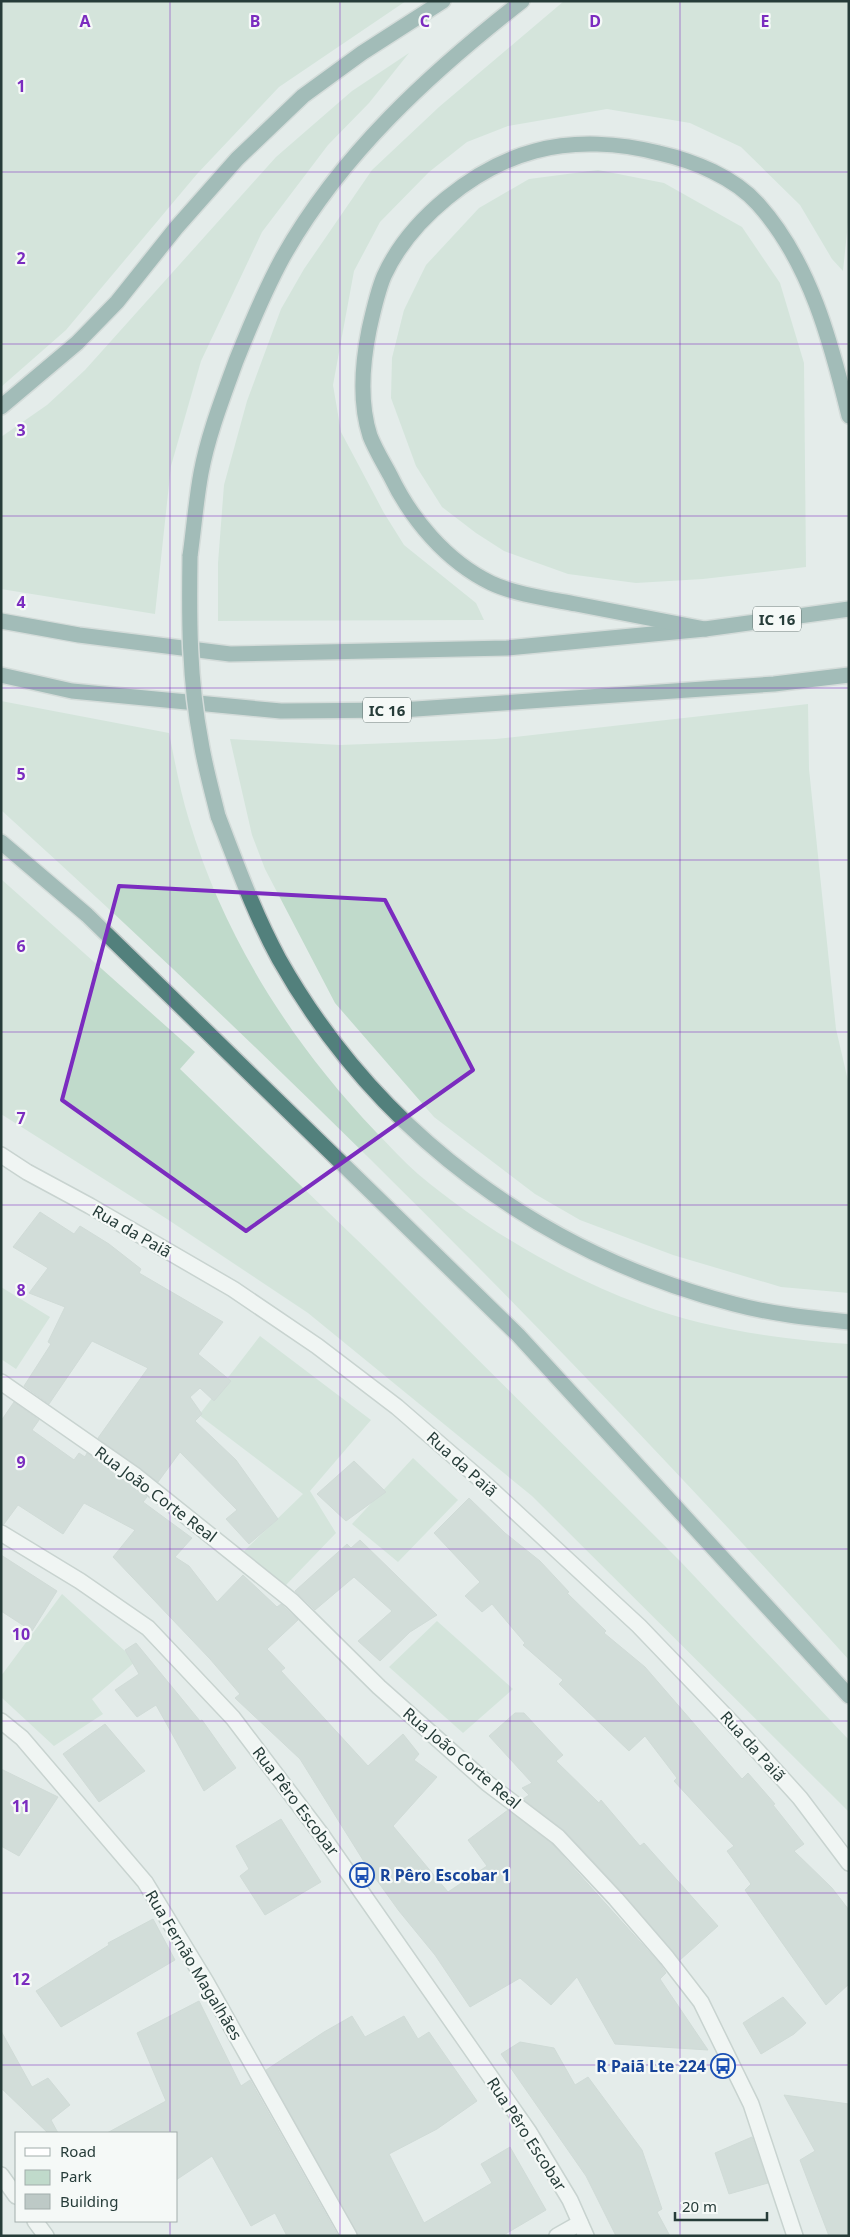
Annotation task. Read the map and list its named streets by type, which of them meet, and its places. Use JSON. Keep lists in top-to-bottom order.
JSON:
{
  "streets": {
    "highway": ["IC 16"],
    "street": [
      "Rua da Paiã",
      "Rua João Corte Real",
      "Rua Pêro Escobar",
      "Rua Fernão Magalhães"
    ]
  },
  "places": {
    "bus stop": ["R Pêro Escobar 1", "R Paiã Lte 224"]
  },
  "legend": ["Road", "Park", "Building"],
  "scale_bar": "20 m",
  "grid": {
    "columns": [
      "A",
      "B",
      "C",
      "D",
      "E"
    ],
    "rows": [
      "1",
      "2",
      "3",
      "4",
      "5",
      "6",
      "7",
      "8",
      "9",
      "10",
      "11",
      "12"
    ]
  }
}
